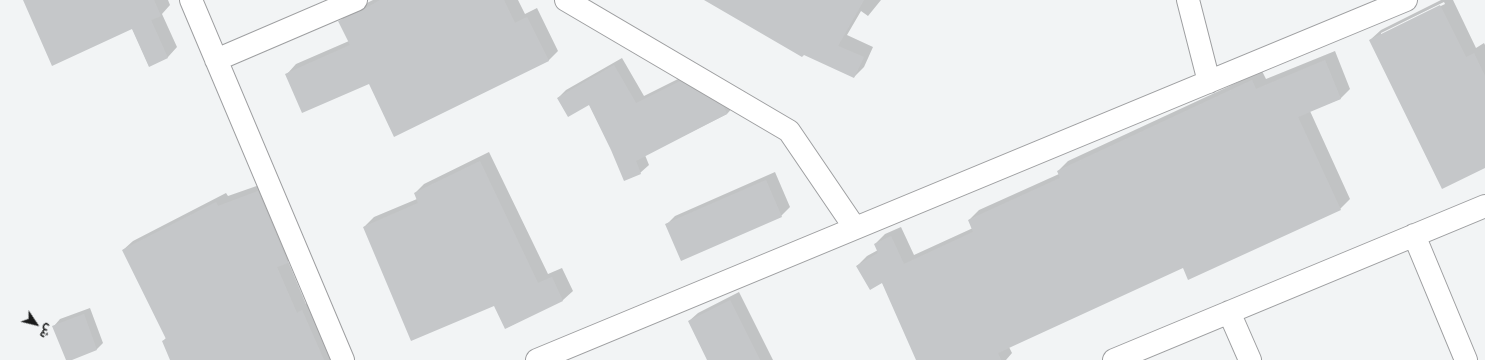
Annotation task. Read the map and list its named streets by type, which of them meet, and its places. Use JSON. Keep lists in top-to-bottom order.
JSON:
{
  "north": "bottom right"
}
